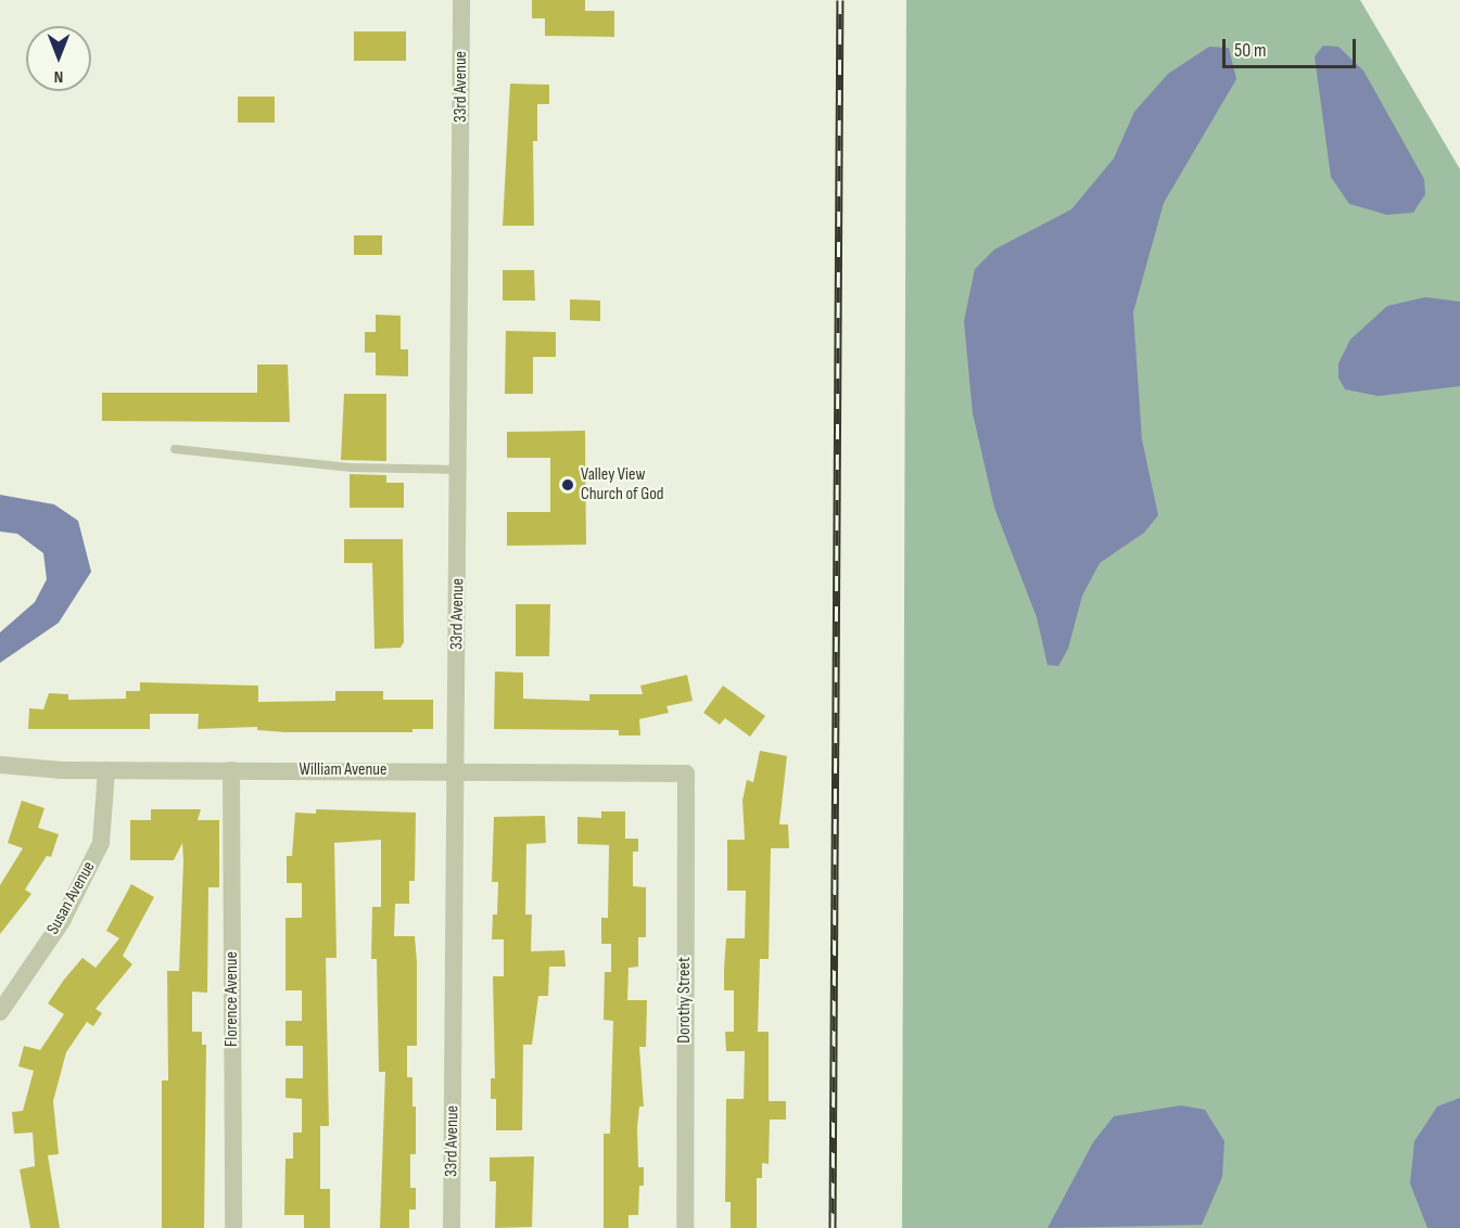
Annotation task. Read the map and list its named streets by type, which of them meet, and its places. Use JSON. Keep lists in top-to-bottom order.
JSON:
{
  "streets": {
    "street": [
      "33rd Avenue",
      "William Avenue",
      "Susan Avenue",
      "Florence Avenue",
      "Dorothy Street"
    ]
  },
  "crossings": [
    ["33rd Avenue", "William Avenue"],
    ["William Avenue", "Susan Avenue"],
    ["William Avenue", "Florence Avenue"],
    ["William Avenue", "Dorothy Street"]
  ],
  "places": ["Valley View Church of God"],
  "scale_bar": "50 m",
  "north": "bottom"
}
